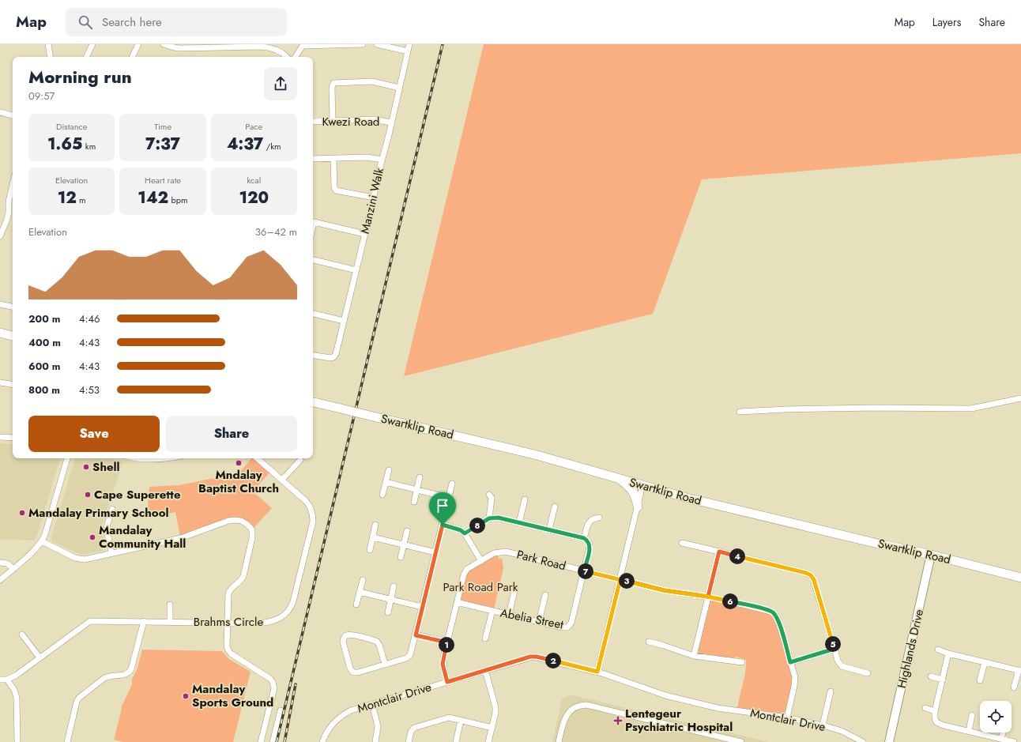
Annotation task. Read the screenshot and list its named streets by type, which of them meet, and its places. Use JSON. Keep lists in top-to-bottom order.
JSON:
{
  "streets": {
    "main road": ["Swartklip Road", "Highlands Drive"],
    "street": [
      "Kwezi Road",
      "Manzini Walk",
      "Park Road",
      "Abelia Street",
      "Brahms Circle",
      "Montclair Drive"
    ]
  },
  "crossings": [
    ["Kwezi Road", "Manzini Walk"],
    ["Swartklip Road", "Highlands Drive"],
    ["Park Road", "Abelia Street"],
    ["Park Road", "Montclair Drive"]
  ],
  "parks": ["Park Road Park"],
  "places": {
    "other": [
      "Mndalay Baptist Church",
      "Shell",
      "Cape Superette",
      "Mandalay Primary School",
      "Mandalay Community Hall",
      "Mandalay Sports Ground"
    ],
    "health": ["Lentegeur Psychiatric Hospital"]
  },
  "page": {
    "header": "Map",
    "search": "Search here",
    "nav": ["Map", "Layers", "Share"],
    "heading": ["Morning run", "09:57"],
    "stats": [
      ["Distance", "1.65 km"],
      ["Time", "7:37"],
      ["Pace", "4:37 /km"],
      ["Elevation", "12 m"],
      ["Heart rate", "142 bpm"],
      ["kcal", "120"]
    ],
    "chart": ["Elevation", "36–42 m"],
    "list": [
      {
        "name": "200 m",
        "note": "4:46"
      },
      {
        "name": "400 m",
        "note": "4:43"
      },
      {
        "name": "600 m",
        "note": "4:43"
      },
      {
        "name": "800 m",
        "note": "4:53"
      }
    ],
    "buttons": ["Save", "Share"],
    "pins": [
      "8",
      "4",
      "7",
      "3",
      "6",
      "5",
      "1",
      "2"
    ]
  }
}
